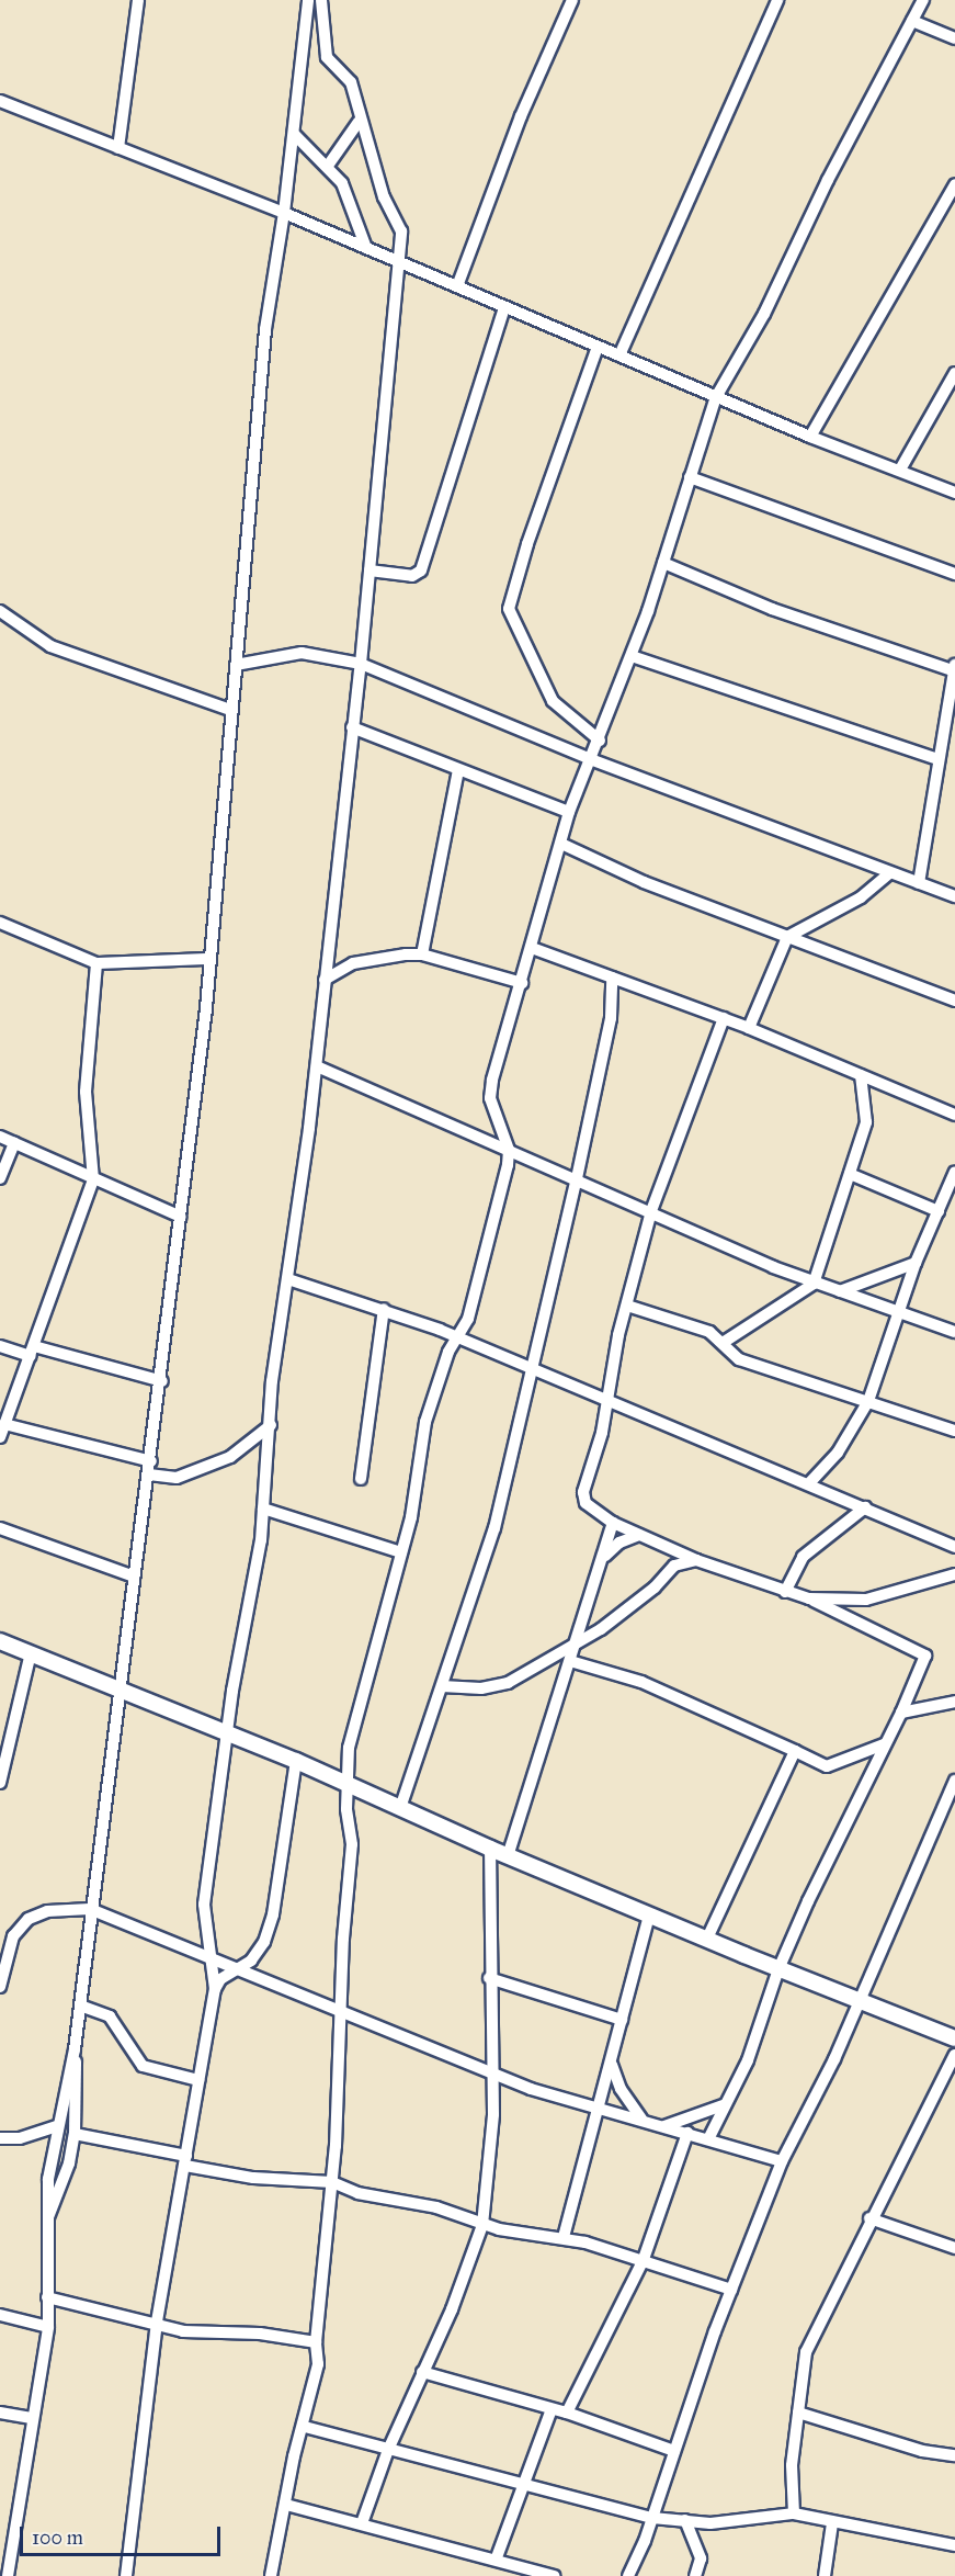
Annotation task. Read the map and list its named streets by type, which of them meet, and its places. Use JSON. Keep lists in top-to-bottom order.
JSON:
{
  "scale_bar": "100 m"
}
